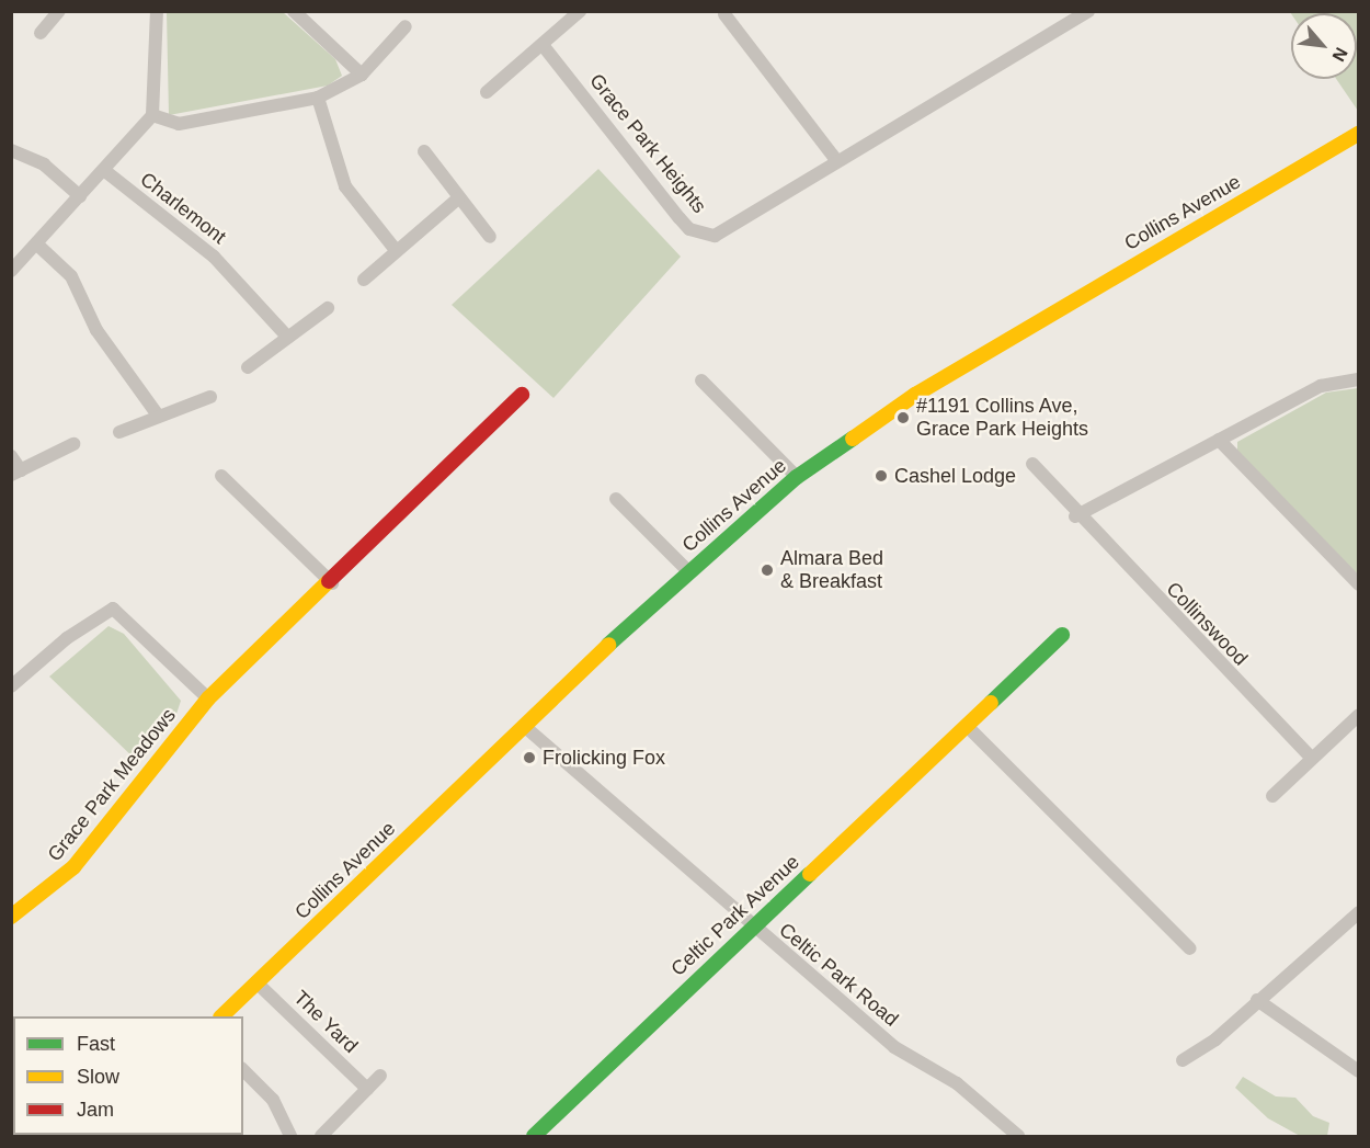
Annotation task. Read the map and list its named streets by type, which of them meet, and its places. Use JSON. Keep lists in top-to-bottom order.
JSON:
{
  "streets": {
    "street": [
      "Grace Park Heights",
      "Charlemont",
      "Collins Avenue",
      "Collinswood",
      "Grace Park Meadows",
      "Celtic Park Avenue",
      "Celtic Park Road",
      "The Yard"
    ]
  },
  "crossings": [
    ["Collins Avenue", "Celtic Park Road"],
    ["Collins Avenue", "The Yard"],
    ["Celtic Park Avenue", "Celtic Park Road"]
  ],
  "places": [
    "#1191 Collins Ave, Grace Park Heights",
    "Cashel Lodge",
    "Almara Bed & Breakfast",
    "Frolicking Fox"
  ],
  "legend": ["Fast", "Slow", "Jam"],
  "north": "bottom right"
}
